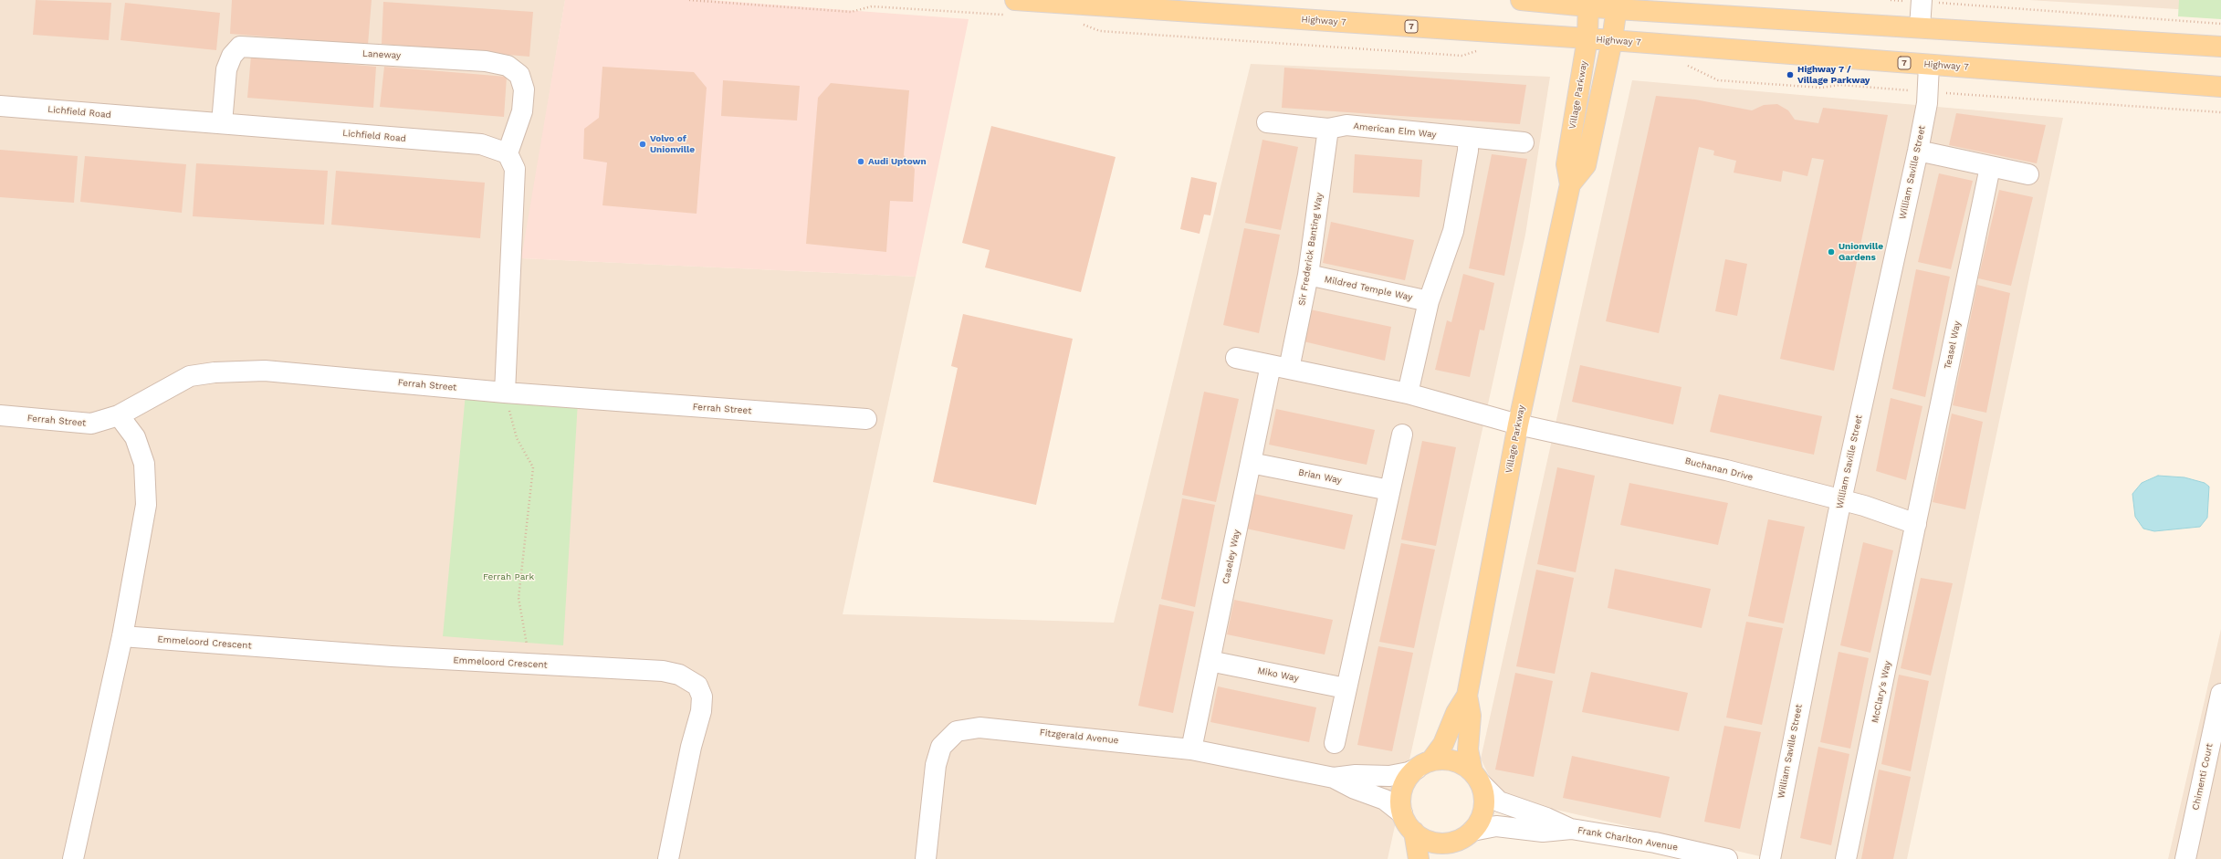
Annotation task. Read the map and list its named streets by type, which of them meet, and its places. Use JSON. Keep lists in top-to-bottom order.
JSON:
{
  "streets": {
    "main road": ["Highway 7", "7", "Village Parkway"],
    "street": [
      "Laneway",
      "Lichfield Road",
      "American Elm Way",
      "William Saville Street",
      "Sir Frederick Banting Way",
      "Mildred Temple Way",
      "Teasel Way",
      "Ferrah Street",
      "Buchanan Drive",
      "Brian Way",
      "Caseley Way",
      "Emmeloord Crescent",
      "Miko Way",
      "McClary's Way",
      "Fitzgerald Avenue",
      "Chimenti Court",
      "Frank Charlton Avenue"
    ]
  },
  "crossings": [
    ["Highway 7", "Village Parkway"],
    ["Highway 7", "William Saville Street"],
    ["Laneway", "Lichfield Road"],
    ["Village Parkway", "Buchanan Drive"],
    ["Village Parkway", "Fitzgerald Avenue"],
    ["Village Parkway", "Frank Charlton Avenue"],
    ["American Elm Way", "Sir Frederick Banting Way"],
    ["William Saville Street", "Buchanan Drive"],
    ["Sir Frederick Banting Way", "Mildred Temple Way"],
    ["Sir Frederick Banting Way", "Buchanan Drive"],
    ["Sir Frederick Banting Way", "Caseley Way"],
    ["Teasel Way", "Buchanan Drive"],
    ["Teasel Way", "McClary's Way"],
    ["Buchanan Drive", "Caseley Way"],
    ["Buchanan Drive", "McClary's Way"],
    ["Brian Way", "Caseley Way"],
    ["Caseley Way", "Miko Way"],
    ["Caseley Way", "Fitzgerald Avenue"],
    ["Fitzgerald Avenue", "Frank Charlton Avenue"]
  ],
  "parks": ["Ferrah Park"],
  "places": [
    "Highway 7 / Village Parkway",
    "Volvo of Unionville",
    "Audi Uptown",
    "Unionville Gardens"
  ]
}
